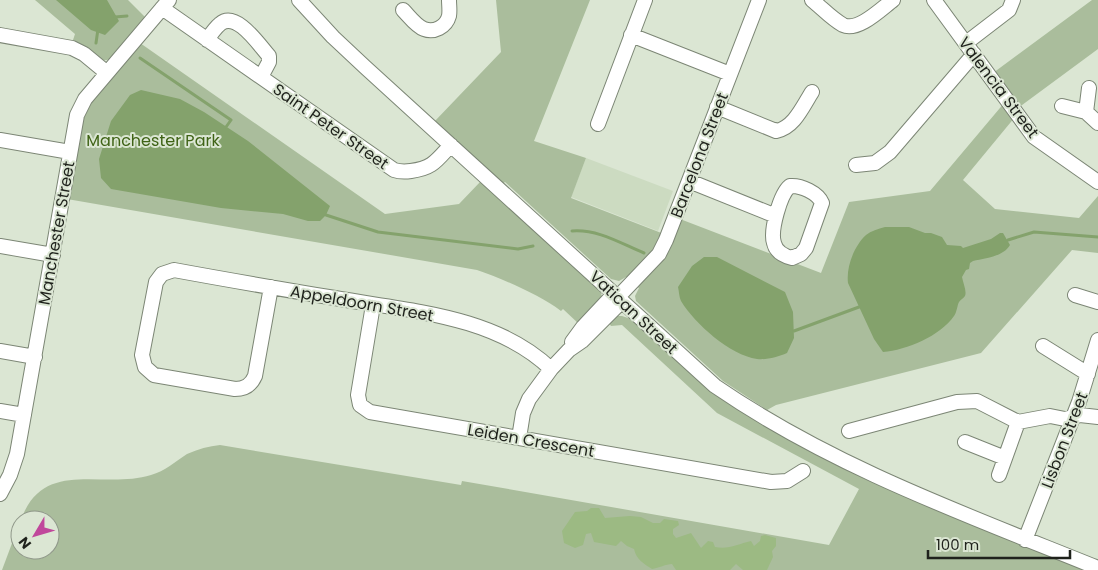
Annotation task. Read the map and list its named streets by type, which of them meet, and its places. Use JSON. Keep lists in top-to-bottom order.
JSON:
{
  "streets": {
    "street": [
      "Valencia Street",
      "Saint Peter Street",
      "Barcelona Street",
      "Manchester Street",
      "Appeldoorn Street",
      "Vatican Street",
      "Leiden Crescent",
      "Lisbon Street"
    ]
  },
  "crossings": [
    ["Saint Peter Street", "Manchester Street"],
    ["Saint Peter Street", "Vatican Street"],
    ["Barcelona Street", "Appeldoorn Street"],
    ["Barcelona Street", "Vatican Street"],
    ["Barcelona Street", "Leiden Crescent"],
    ["Appeldoorn Street", "Leiden Crescent"],
    ["Vatican Street", "Lisbon Street"]
  ],
  "parks": ["Manchester Park"],
  "scale_bar": "100 m",
  "north": "bottom left"
}
